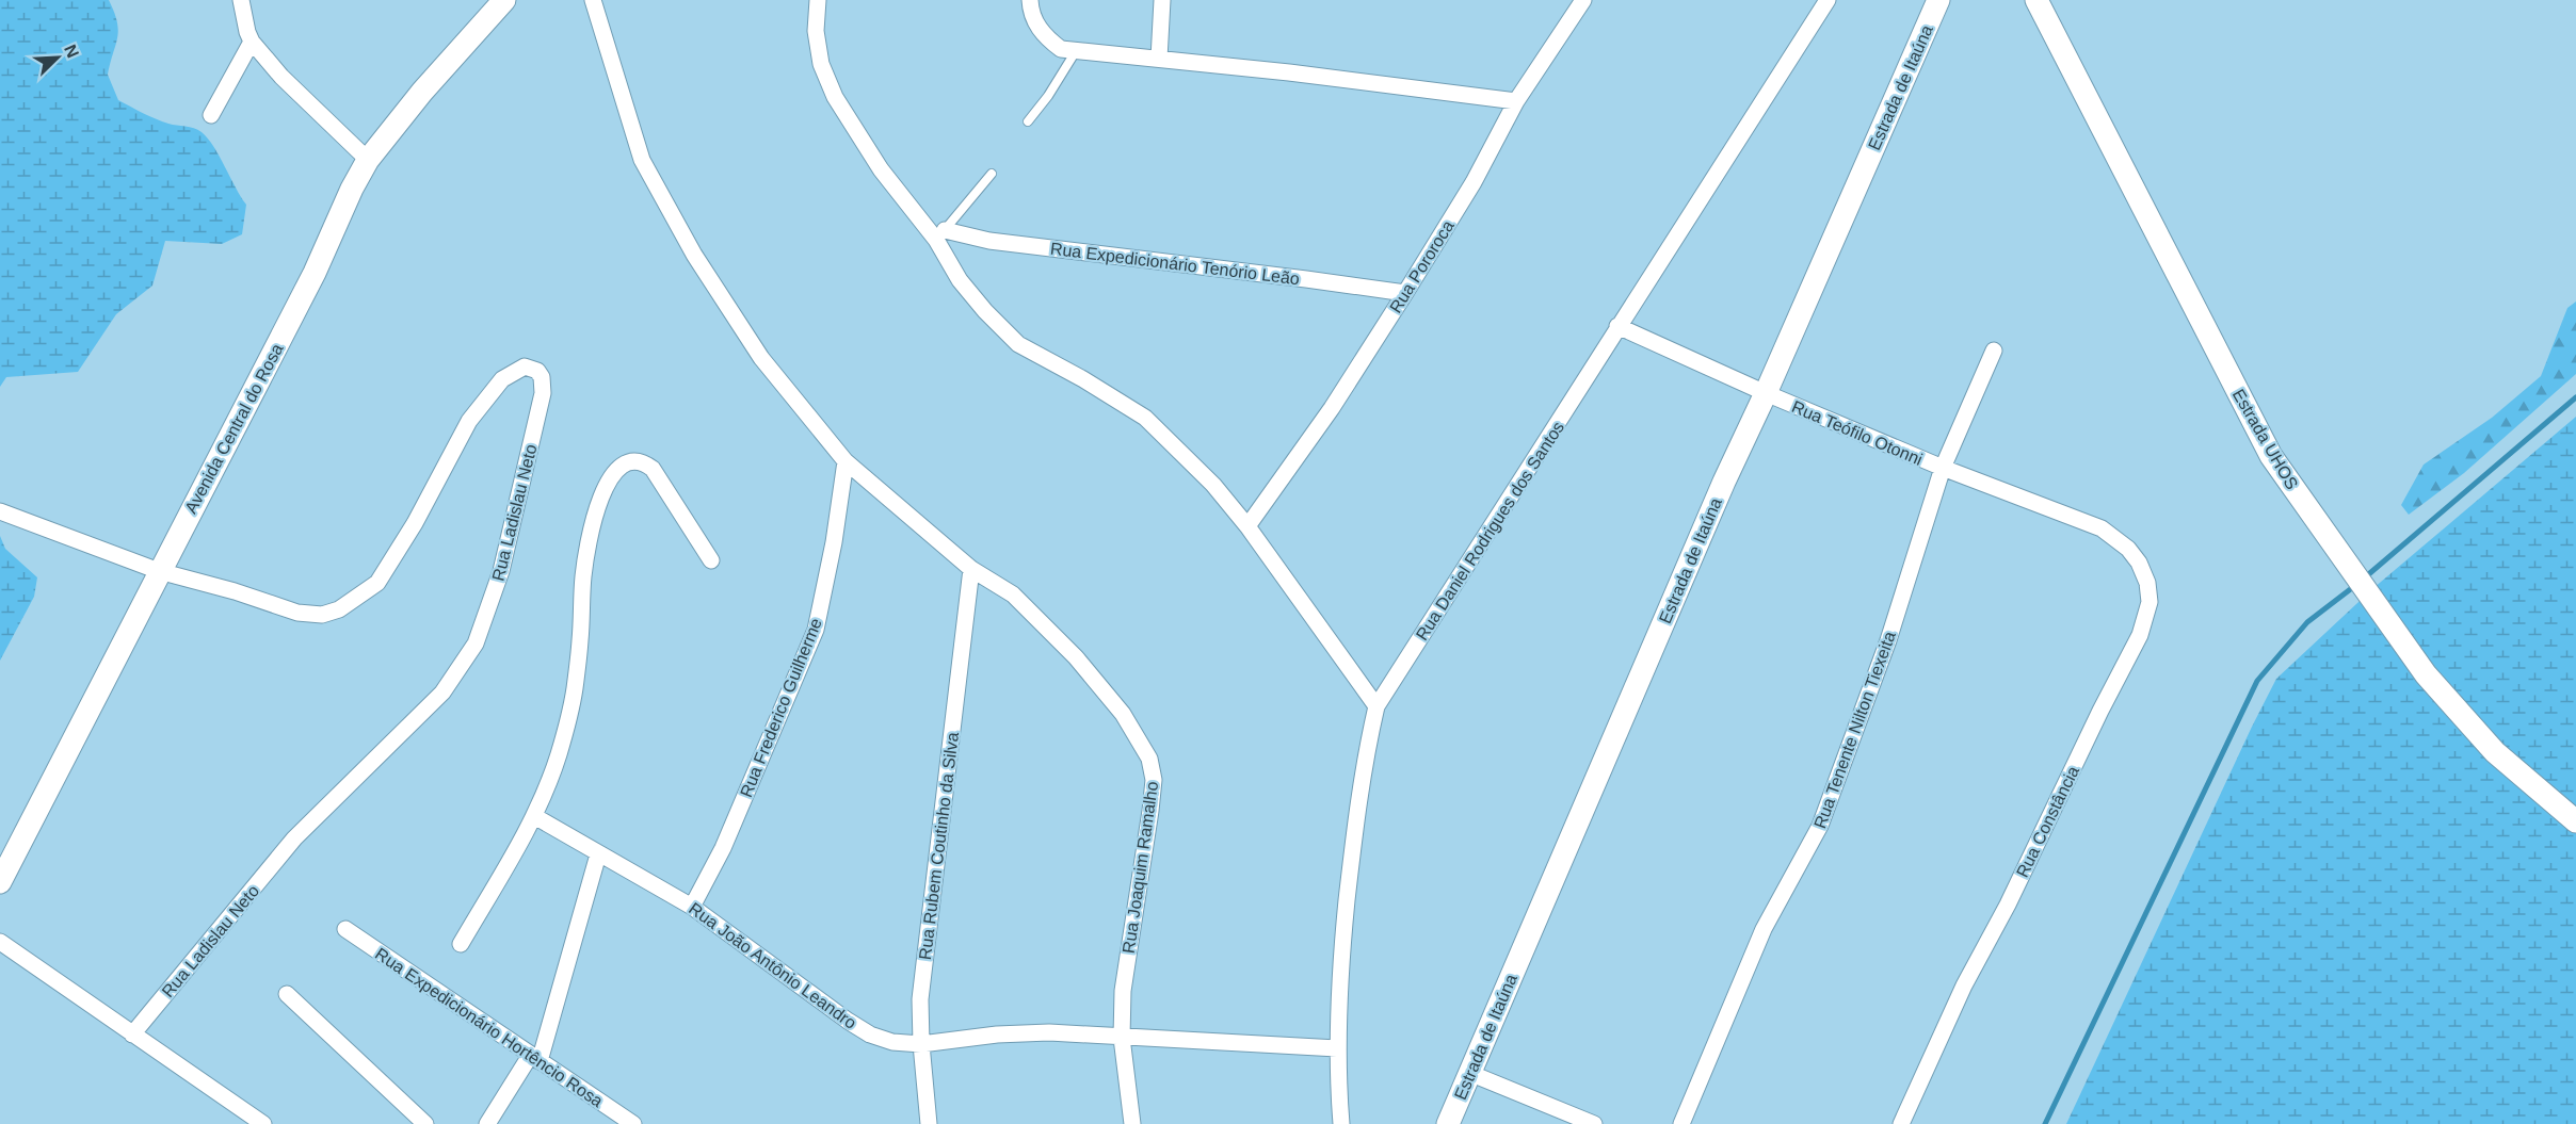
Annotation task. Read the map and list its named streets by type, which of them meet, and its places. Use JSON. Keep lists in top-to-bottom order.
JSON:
{
  "streets": {
    "street": [
      "Estrada de Itaúna",
      "Rua Expedicionário Tenório Leão",
      "Rua Pororoca",
      "Avenida Central do Rosa",
      "Rua Teófilo Otonni",
      "Estrada UHOS",
      "Rua Ladislau Neto",
      "Rua Daniel Rodrigues dos Santos",
      "Rua Frederico Guilherme",
      "Rua Tenente Nilton Tiexeita",
      "Rua Constância",
      "Rua Rubem Coutinho da Silva",
      "Rua Joaquim Ramalho",
      "Rua João Antônio Leandro",
      "Rua Expedicionário Hortêncio Rosa"
    ]
  },
  "crossings": [
    ["Estrada de Itaúna", "Rua Teófilo Otonni"],
    ["Rua Expedicionário Tenório Leão", "Rua Pororoca"],
    ["Avenida Central do Rosa", "Rua Ladislau Neto"],
    ["Rua Teófilo Otonni", "Rua Daniel Rodrigues dos Santos"],
    ["Rua Teófilo Otonni", "Rua Tenente Nilton Tiexeita"],
    ["Rua Teófilo Otonni", "Rua Constância"],
    ["Rua Daniel Rodrigues dos Santos", "Rua João Antônio Leandro"],
    ["Rua Frederico Guilherme", "Rua Joaquim Ramalho"],
    ["Rua Frederico Guilherme", "Rua João Antônio Leandro"],
    ["Rua Rubem Coutinho da Silva", "Rua Joaquim Ramalho"],
    ["Rua Rubem Coutinho da Silva", "Rua João Antônio Leandro"],
    ["Rua Joaquim Ramalho", "Rua João Antônio Leandro"]
  ],
  "north": "top right"
}
